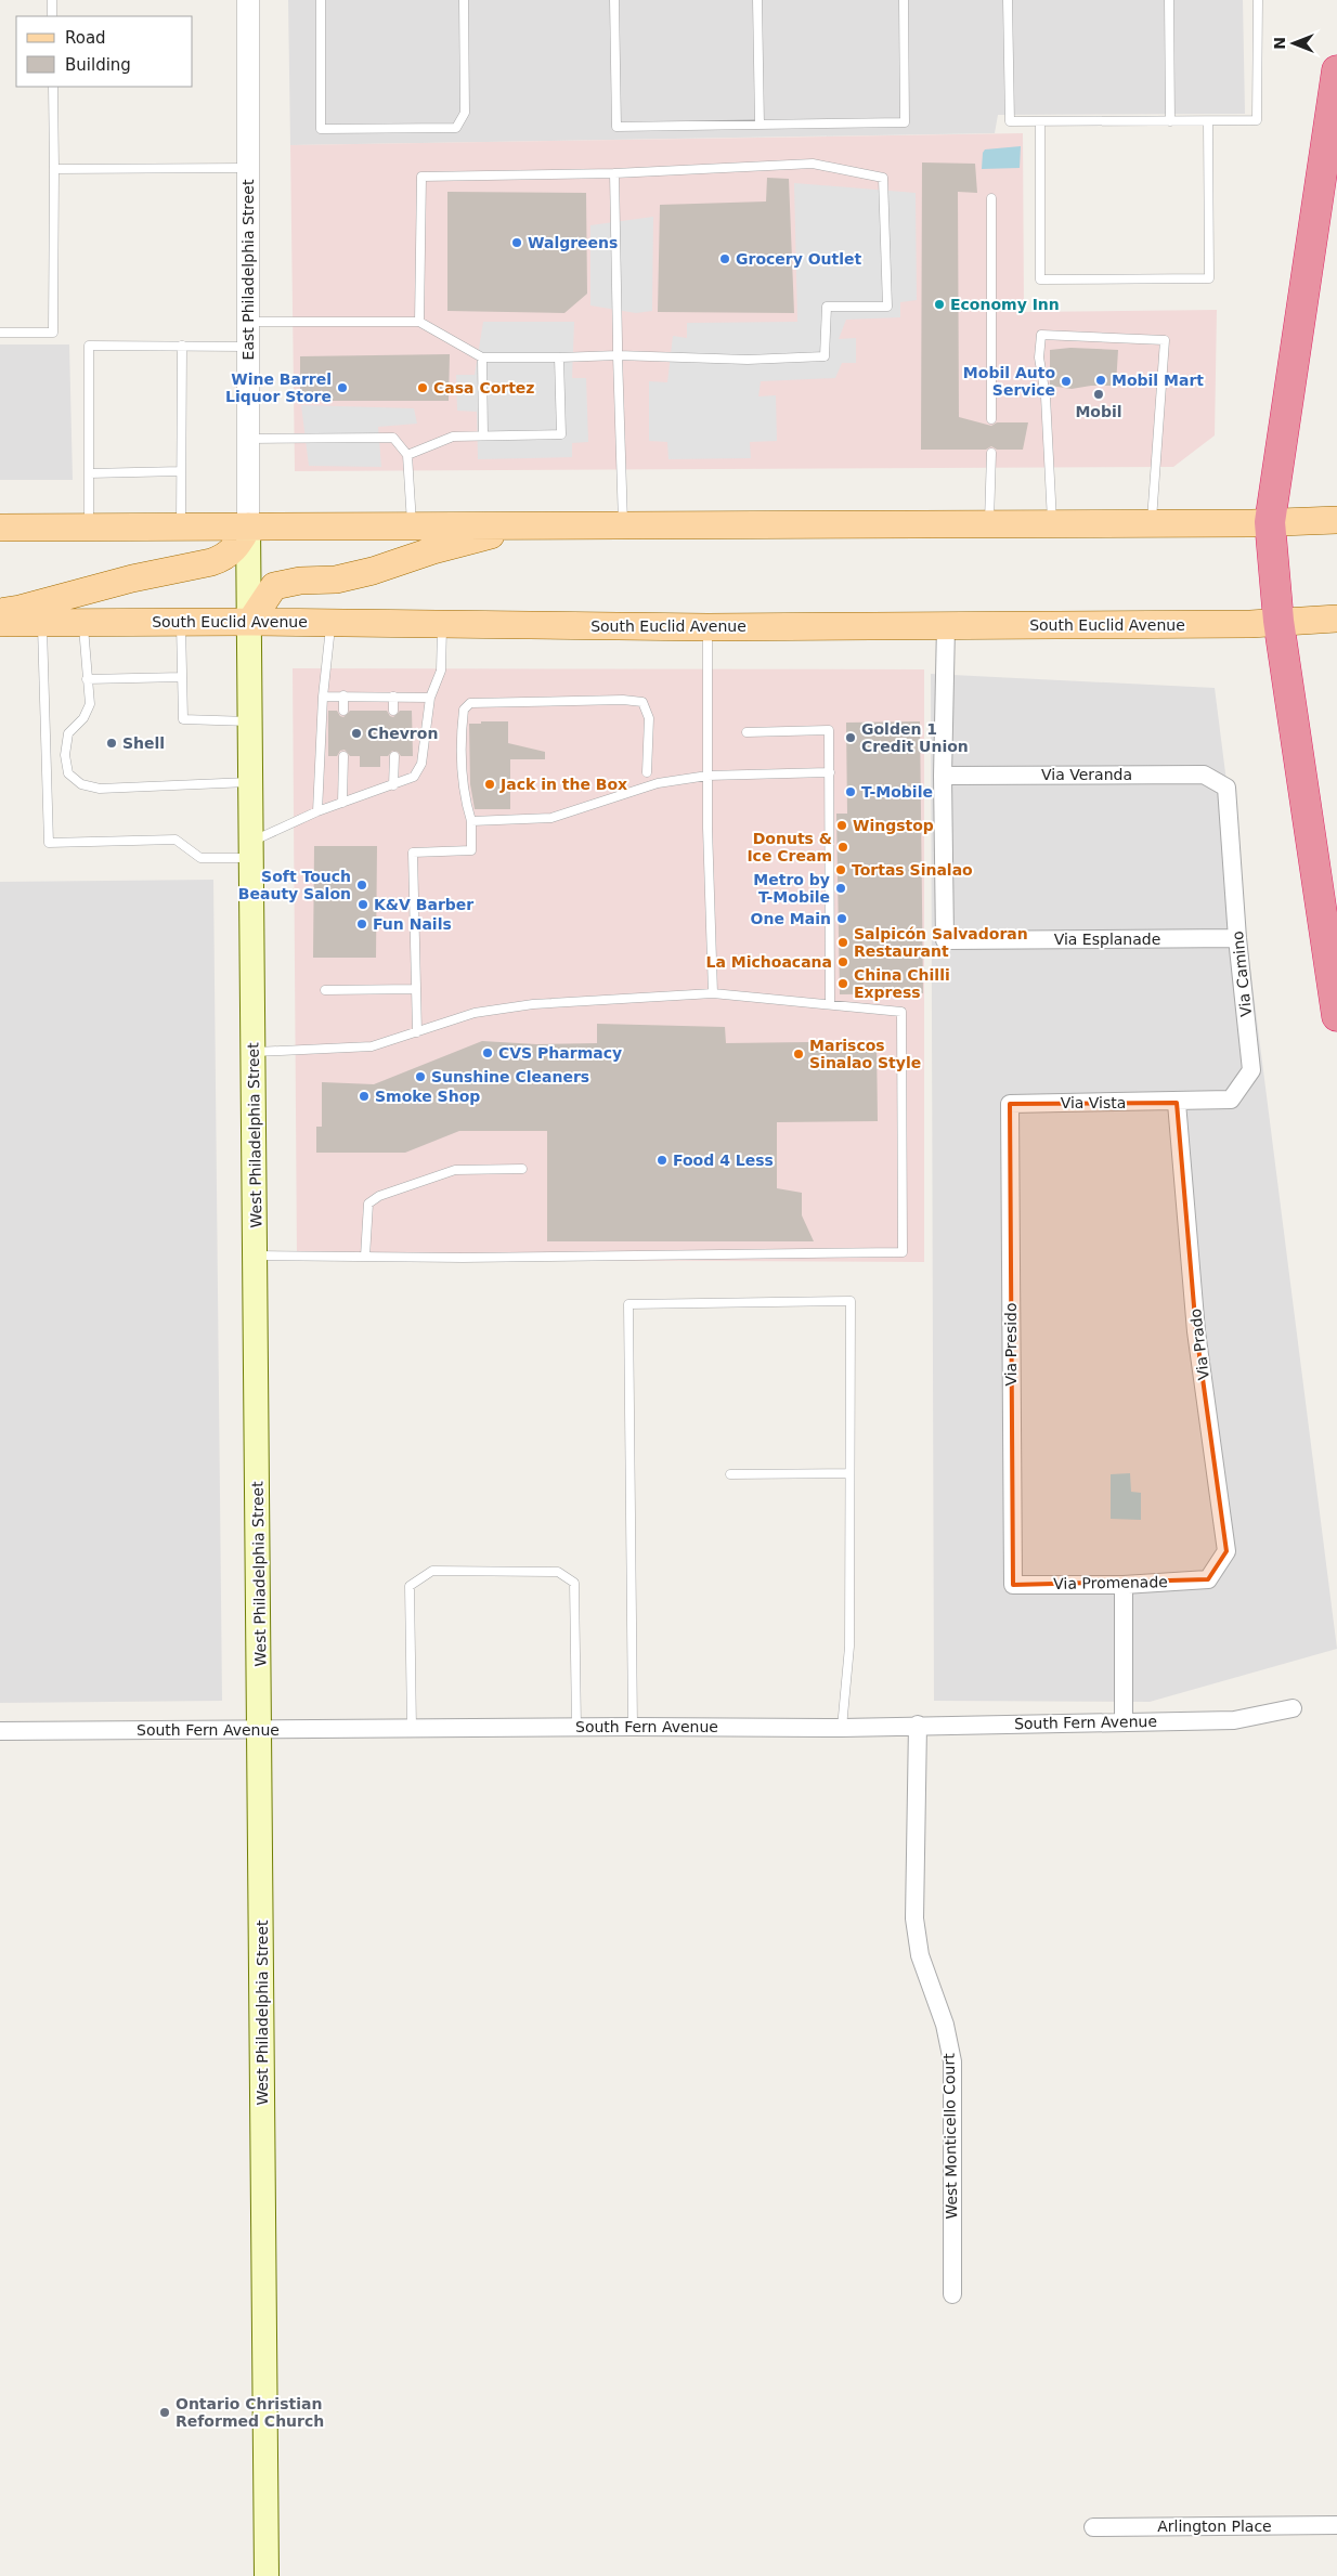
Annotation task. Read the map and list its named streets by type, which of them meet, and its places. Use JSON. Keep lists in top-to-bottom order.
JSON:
{
  "streets": {
    "main road": ["East Philadelphia Street", "South Euclid Avenue", "West Philadelphia Street"],
    "street": [
      "Via Veranda",
      "Via Esplanade",
      "Via Camino",
      "Via Vista",
      "Via Presido",
      "Via Prado",
      "Via Promenade",
      "South Fern Avenue",
      "West Monticello Court",
      "Arlington Place"
    ]
  },
  "crossings": [
    ["East Philadelphia Street", "West Philadelphia Street"],
    ["South Euclid Avenue", "West Philadelphia Street"],
    ["Via Veranda", "Via Esplanade"],
    ["Via Veranda", "Via Camino"],
    ["Via Esplanade", "Via Camino"],
    ["Via Camino", "Via Vista"],
    ["Via Camino", "Via Prado"],
    ["Via Vista", "Via Presido"],
    ["Via Vista", "Via Prado"],
    ["West Philadelphia Street", "South Fern Avenue"],
    ["Via Presido", "Via Promenade"],
    ["Via Prado", "Via Promenade"],
    ["South Fern Avenue", "West Monticello Court"]
  ],
  "places": [
    "Walgreens",
    "Grocery Outlet",
    "Economy Inn",
    "Mobil Mart",
    "Mobil Auto Service",
    "Wine Barrel Liquor Store",
    "Casa Cortez",
    "Mobil",
    "Chevron",
    "Golden 1 Credit Union",
    "Shell",
    "Jack in the Box",
    "T-Mobile",
    "Wingstop",
    "Donuts & Ice Cream",
    "Tortas Sinalao",
    "Soft Touch Beauty Salon",
    "Metro by T-Mobile",
    "K&V Barber",
    "One Main",
    "Fun Nails",
    "Salpicón Salvadoran Restaurant",
    "La Michoacana",
    "China Chilli Express",
    "CVS Pharmacy",
    "Mariscos Sinalao Style",
    "Sunshine Cleaners",
    "Smoke Shop",
    "Food 4 Less",
    "Ontario Christian Reformed Church"
  ],
  "legend": ["Road", "Building"],
  "north": "left"
}
